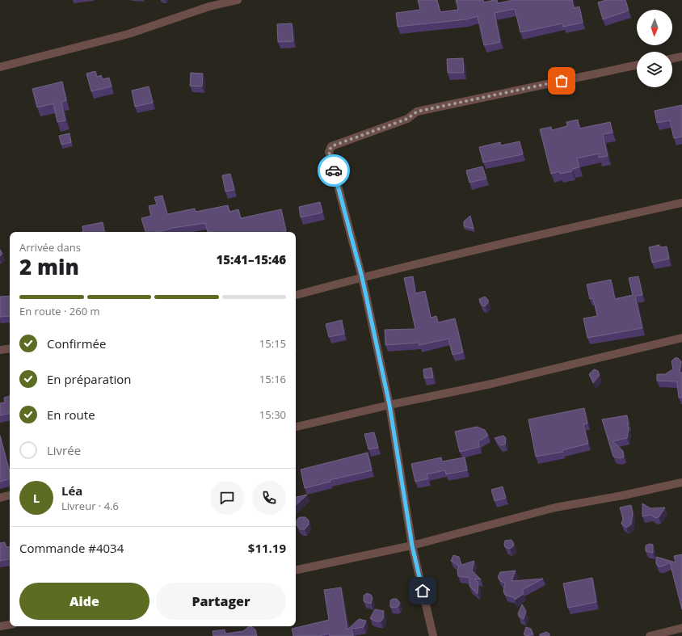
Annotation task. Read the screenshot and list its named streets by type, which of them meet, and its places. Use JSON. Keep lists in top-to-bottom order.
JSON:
{
  "north": "bottom",
  "page": {
    "heading": ["2 min", "Arrivée dans", "15:41–15:46"],
    "panel": [
      "Léa",
      "Livreur · 4.6",
      "Commande #4034",
      "$11.19"
    ],
    "bar": "En route · 260 m",
    "list": [
      ["Confirmée", "15:15"],
      ["En préparation", "15:16"],
      ["En route", "15:30"],
      "Livrée"
    ],
    "round": "L",
    "buttons": ["Aide", "Partager"]
  }
}
